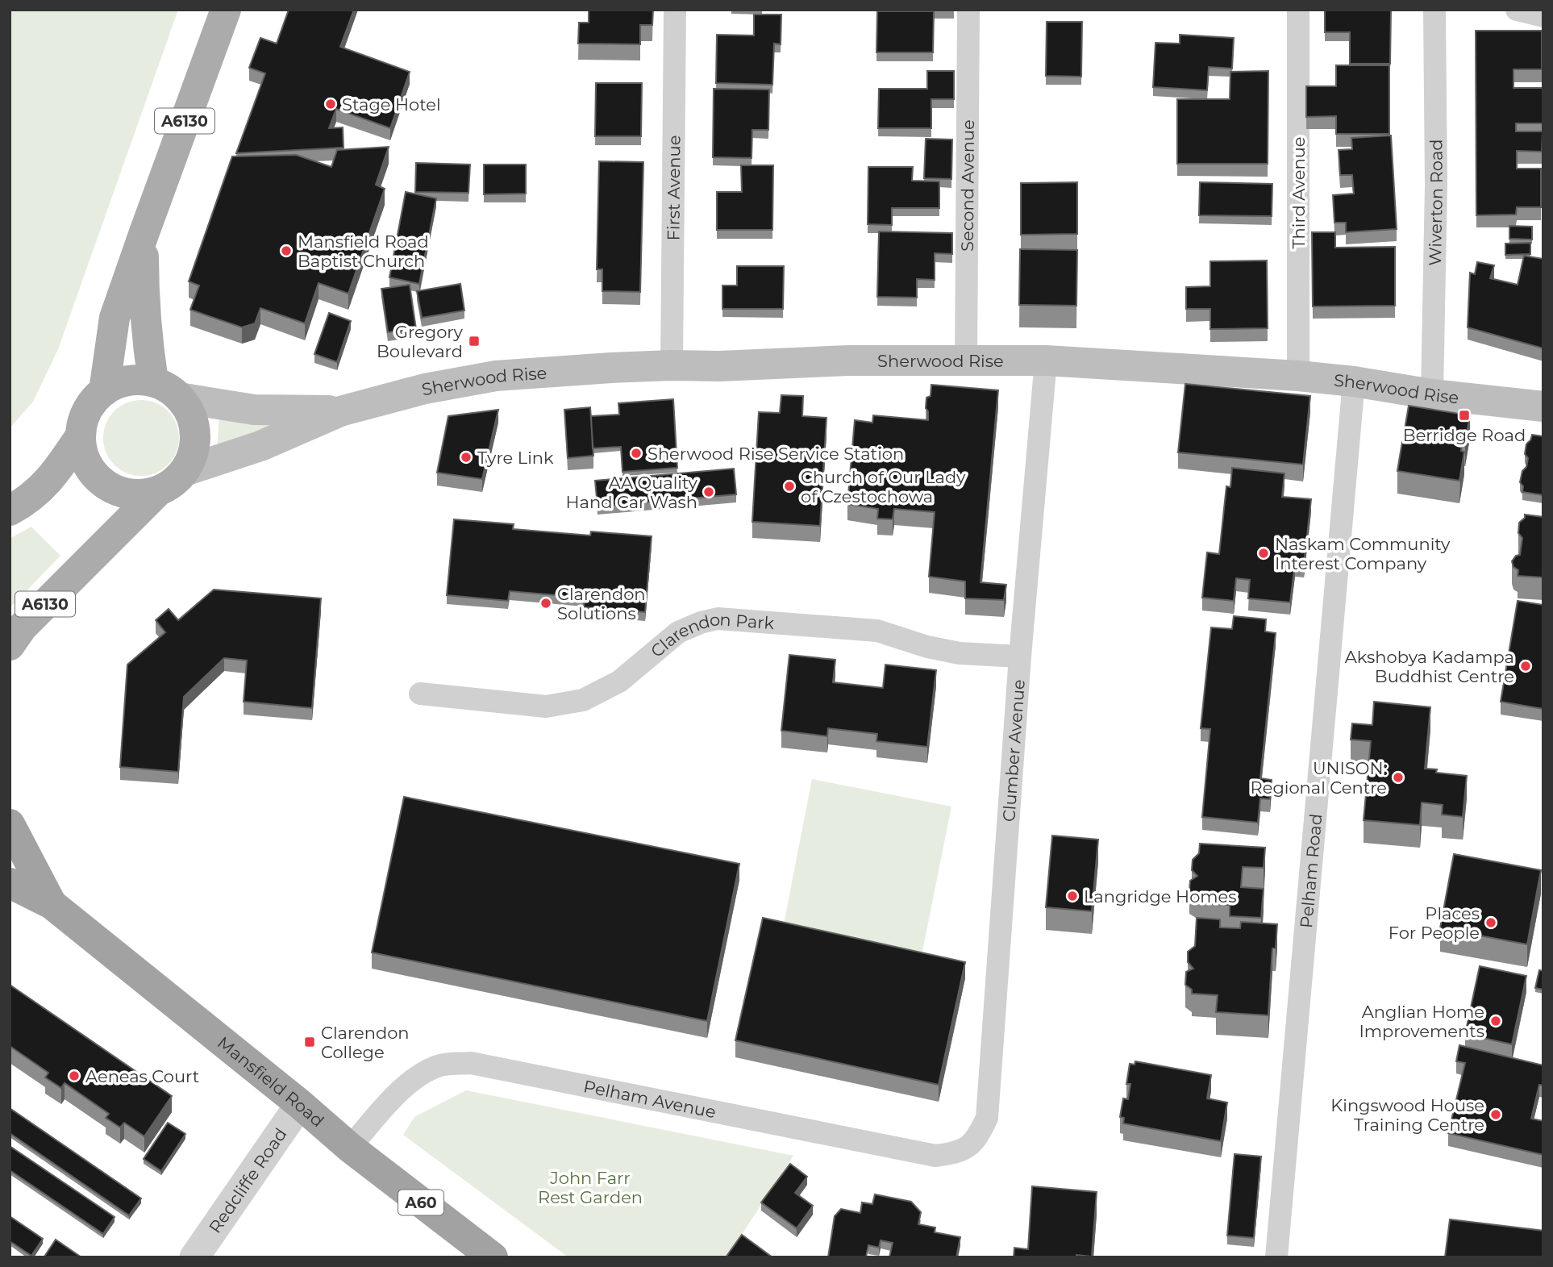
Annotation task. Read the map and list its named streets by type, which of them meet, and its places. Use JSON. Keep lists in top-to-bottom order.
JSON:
{
  "streets": {
    "highway": ["Mansfield Road", "A60"],
    "main road": ["A6130", "Sherwood Rise"],
    "street": [
      "Second Avenue",
      "First Avenue",
      "Third Avenue",
      "Wiverton Road",
      "Clarendon Park",
      "Clumber Avenue",
      "Pelham Road",
      "Pelham Avenue",
      "Redcliffe Road"
    ]
  },
  "crossings": [
    ["A6130", "Sherwood Rise"],
    ["Second Avenue", "Sherwood Rise"],
    ["First Avenue", "Sherwood Rise"],
    ["Third Avenue", "Sherwood Rise"],
    ["Wiverton Road", "Sherwood Rise"],
    ["Sherwood Rise", "Clumber Avenue"],
    ["Sherwood Rise", "Pelham Road"],
    ["Clarendon Park", "Clumber Avenue"],
    ["Clumber Avenue", "Pelham Avenue"],
    ["Mansfield Road", "Pelham Avenue"],
    ["Mansfield Road", "Redcliffe Road"]
  ],
  "parks": ["John Farr Rest Garden"],
  "places": {
    "other": [
      "Stage Hotel",
      "Mansfield Road Baptist Church",
      "Sherwood Rise Service Station",
      "Tyre Link",
      "Church of Our Lady of Czestochowa",
      "AA Quality Hand Car Wash",
      "Naskam Community Interest Company",
      "Clarendon Solutions",
      "Akshobya Kadampa Buddhist Centre",
      "UNISON: Regional Centre",
      "Langridge Homes",
      "Places For People",
      "Anglian Home Improvements",
      "Aeneas Court",
      "Kingswood House Training Centre"
    ],
    "transit": ["Gregory Boulevard", "Berridge Road", "Clarendon College"]
  }
}
